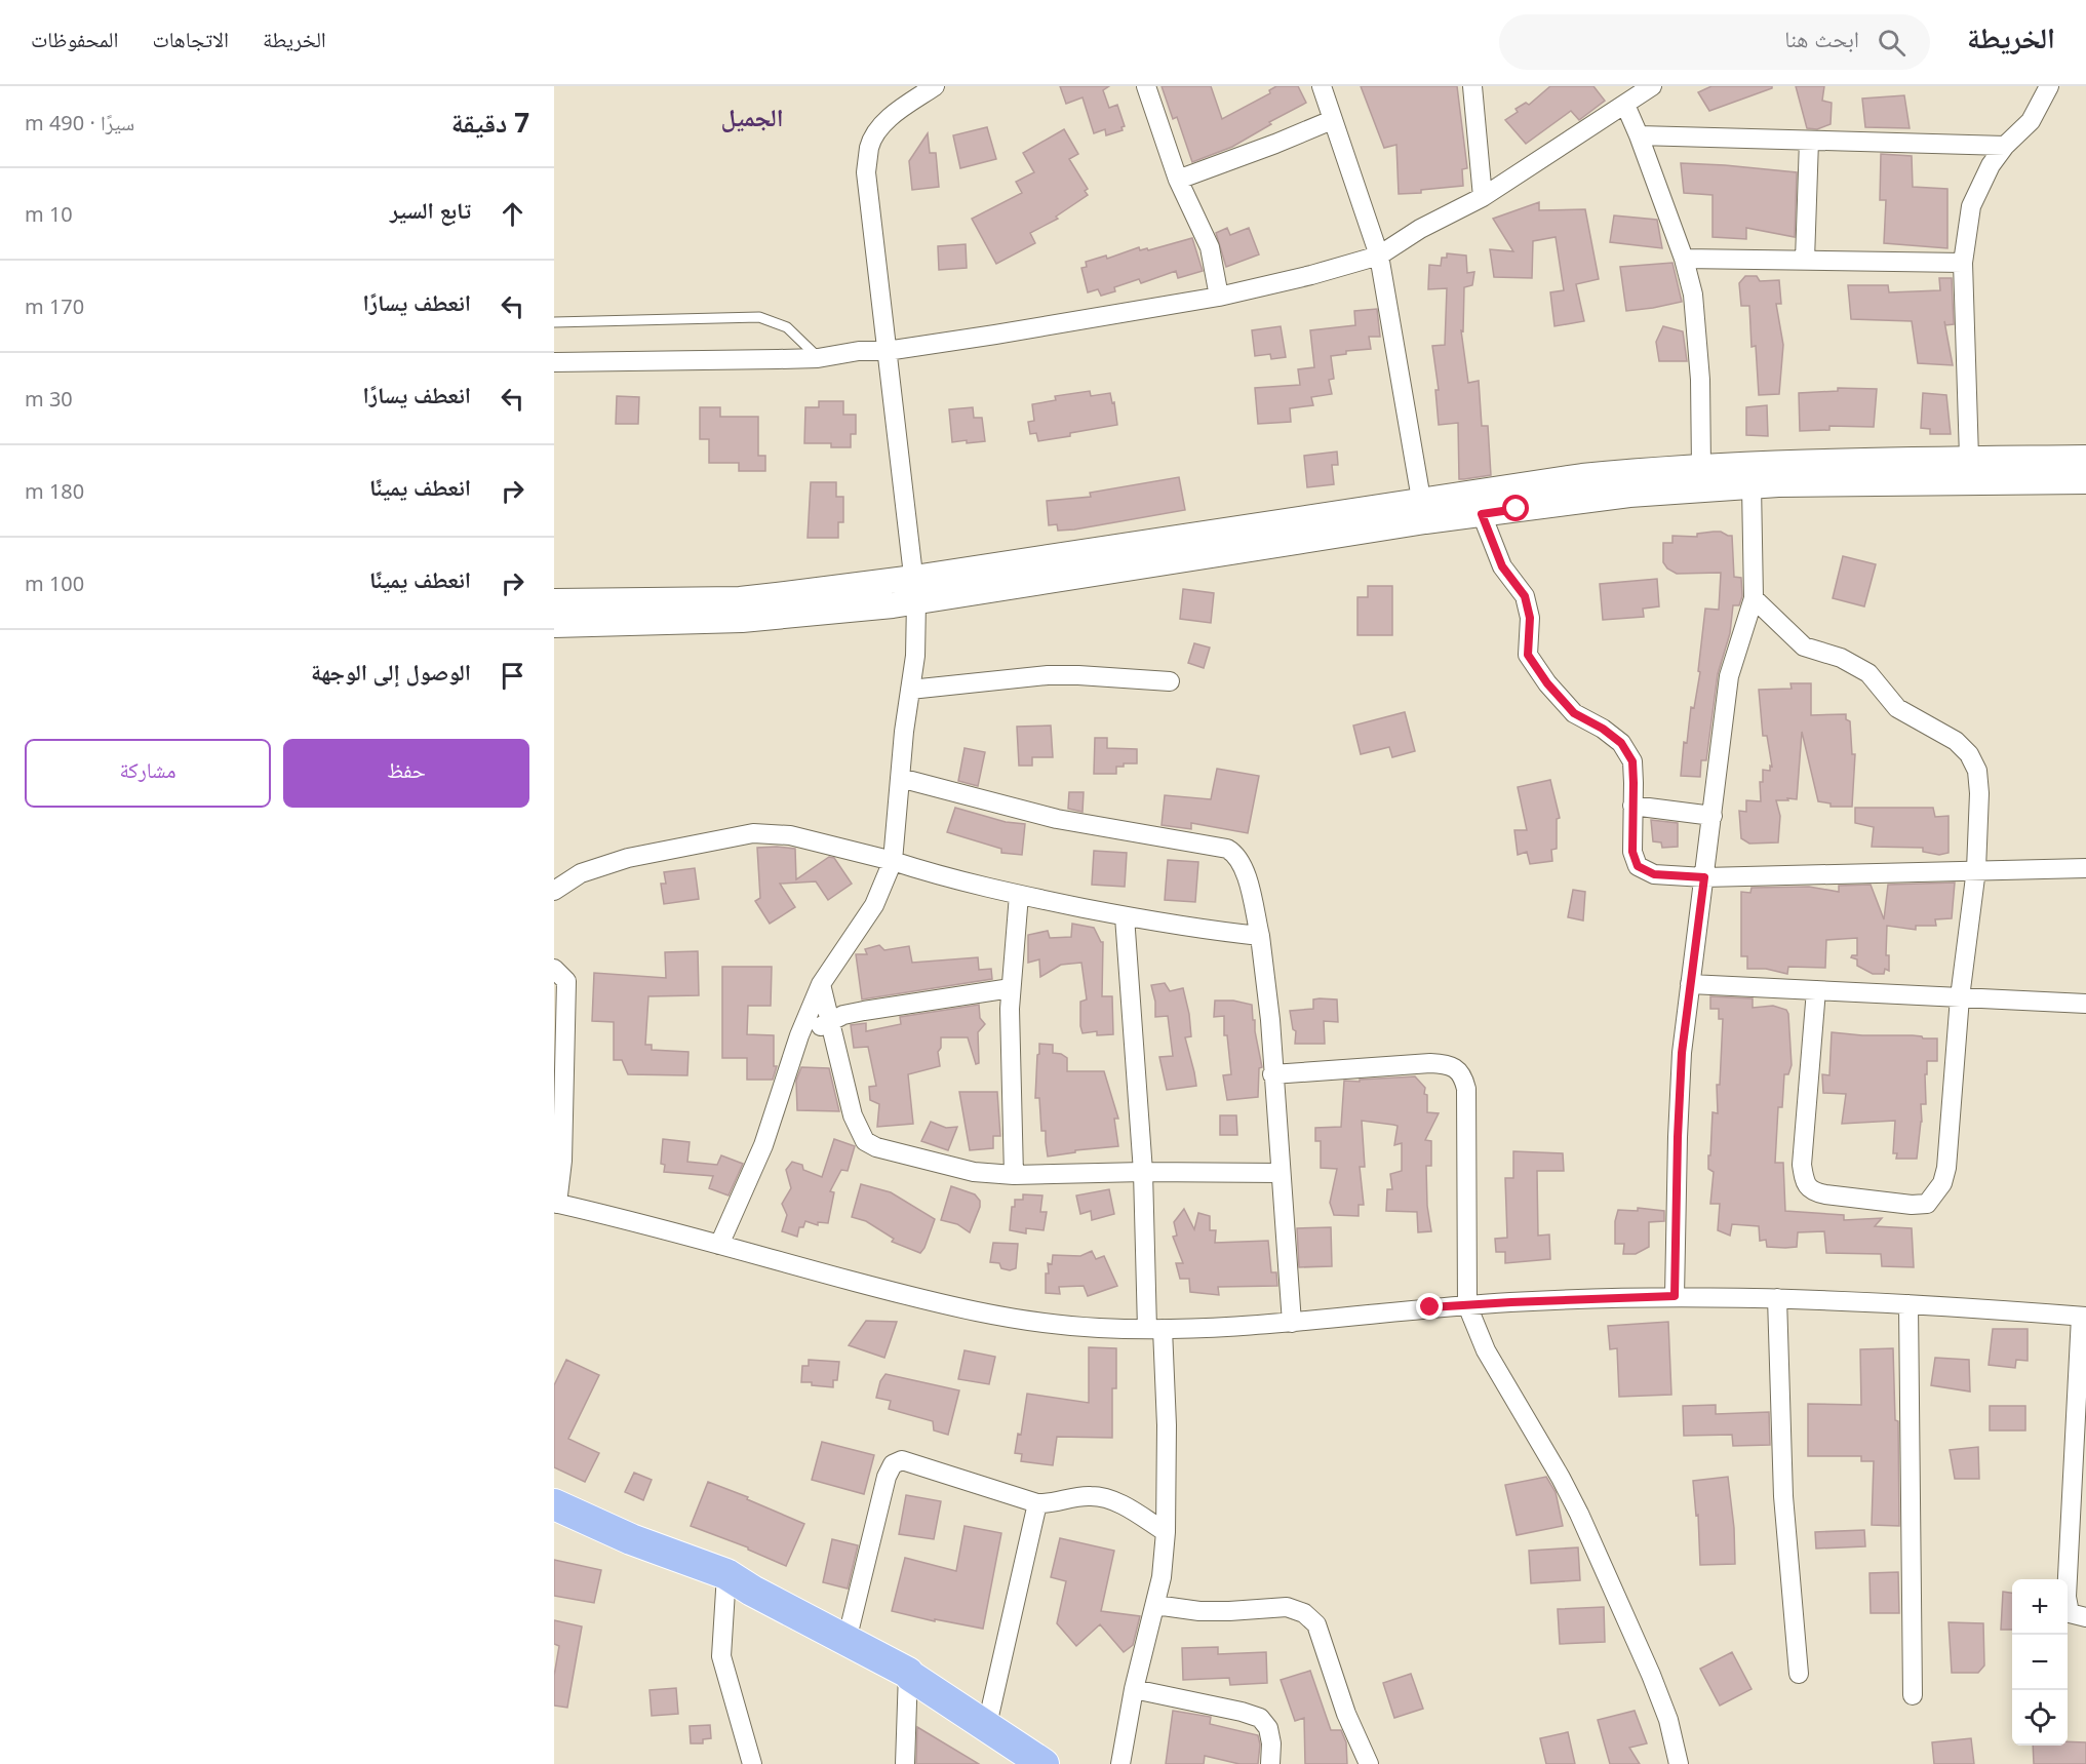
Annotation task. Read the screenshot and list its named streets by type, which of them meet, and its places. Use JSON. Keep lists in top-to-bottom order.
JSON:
{
  "districts": ["الجميل"],
  "page": {
    "header": "الخريطة",
    "search": "ابحث هنا",
    "nav": ["الخريطة", "الاتجاهات", "المحفوظات"],
    "heading": ["7 دقيقة", "سيرًا · 490 m"],
    "list": [
      ["تابع السير", "10 m"],
      ["انعطف يسارًا", "170 m"],
      ["انعطف يسارًا", "30 m"],
      ["انعطف يمينًا", "180 m"],
      ["انعطف يمينًا", "100 m"],
      "الوصول إلى الوجهة"
    ],
    "buttons": ["حفظ", "مشاركة"],
    "map_buttons": ["+", "−"]
  }
}
